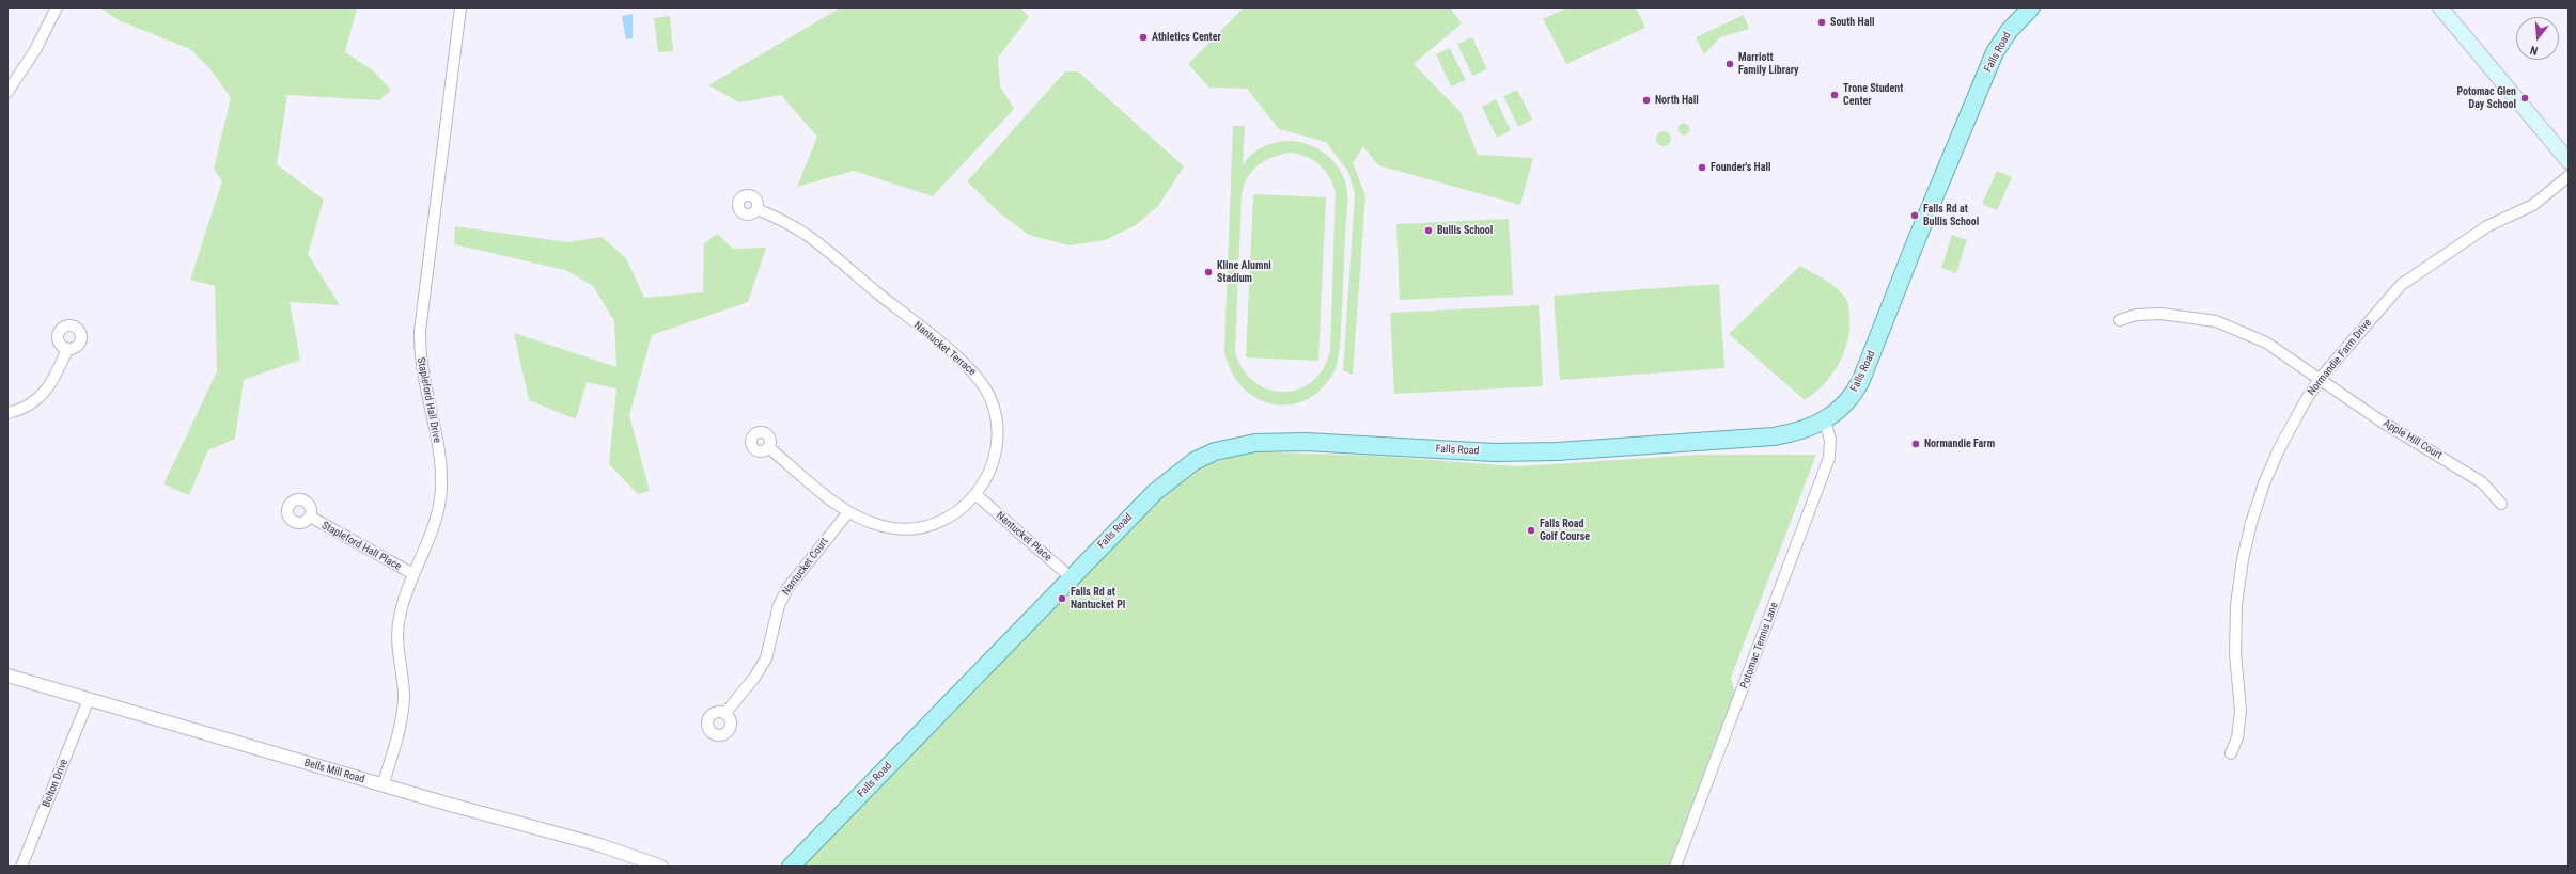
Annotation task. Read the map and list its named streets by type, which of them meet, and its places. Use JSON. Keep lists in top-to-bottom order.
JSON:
{
  "streets": {
    "main road": ["Falls Road"],
    "street": [
      "Nantucket Terrace",
      "Normandie Farm Drive",
      "Stapleford Hall Drive",
      "Apple Hill Court",
      "Nantucket Place",
      "Stapleford Hall Place",
      "Nantucket Court",
      "Potomac Tennis Lane",
      "Bells Mill Road",
      "Bolton Drive"
    ]
  },
  "crossings": [
    ["Falls Road", "Nantucket Place"],
    ["Falls Road", "Potomac Tennis Lane"],
    ["Nantucket Terrace", "Nantucket Place"],
    ["Nantucket Terrace", "Nantucket Court"],
    ["Normandie Farm Drive", "Apple Hill Court"],
    ["Stapleford Hall Drive", "Stapleford Hall Place"],
    ["Stapleford Hall Drive", "Bells Mill Road"],
    ["Bells Mill Road", "Bolton Drive"]
  ],
  "places": [
    "South Hall",
    "Athletics Center",
    "Marriott Family Library",
    "Trone Student Center",
    "Potomac Glen Day School",
    "North Hall",
    "Founder's Hall",
    "Falls Rd at Bullis School",
    "Bullis School",
    "Kline Alumni Stadium",
    "Normandie Farm",
    "Falls Road Golf Course",
    "Falls Rd at Nantucket Pl"
  ],
  "north": "bottom"
}
